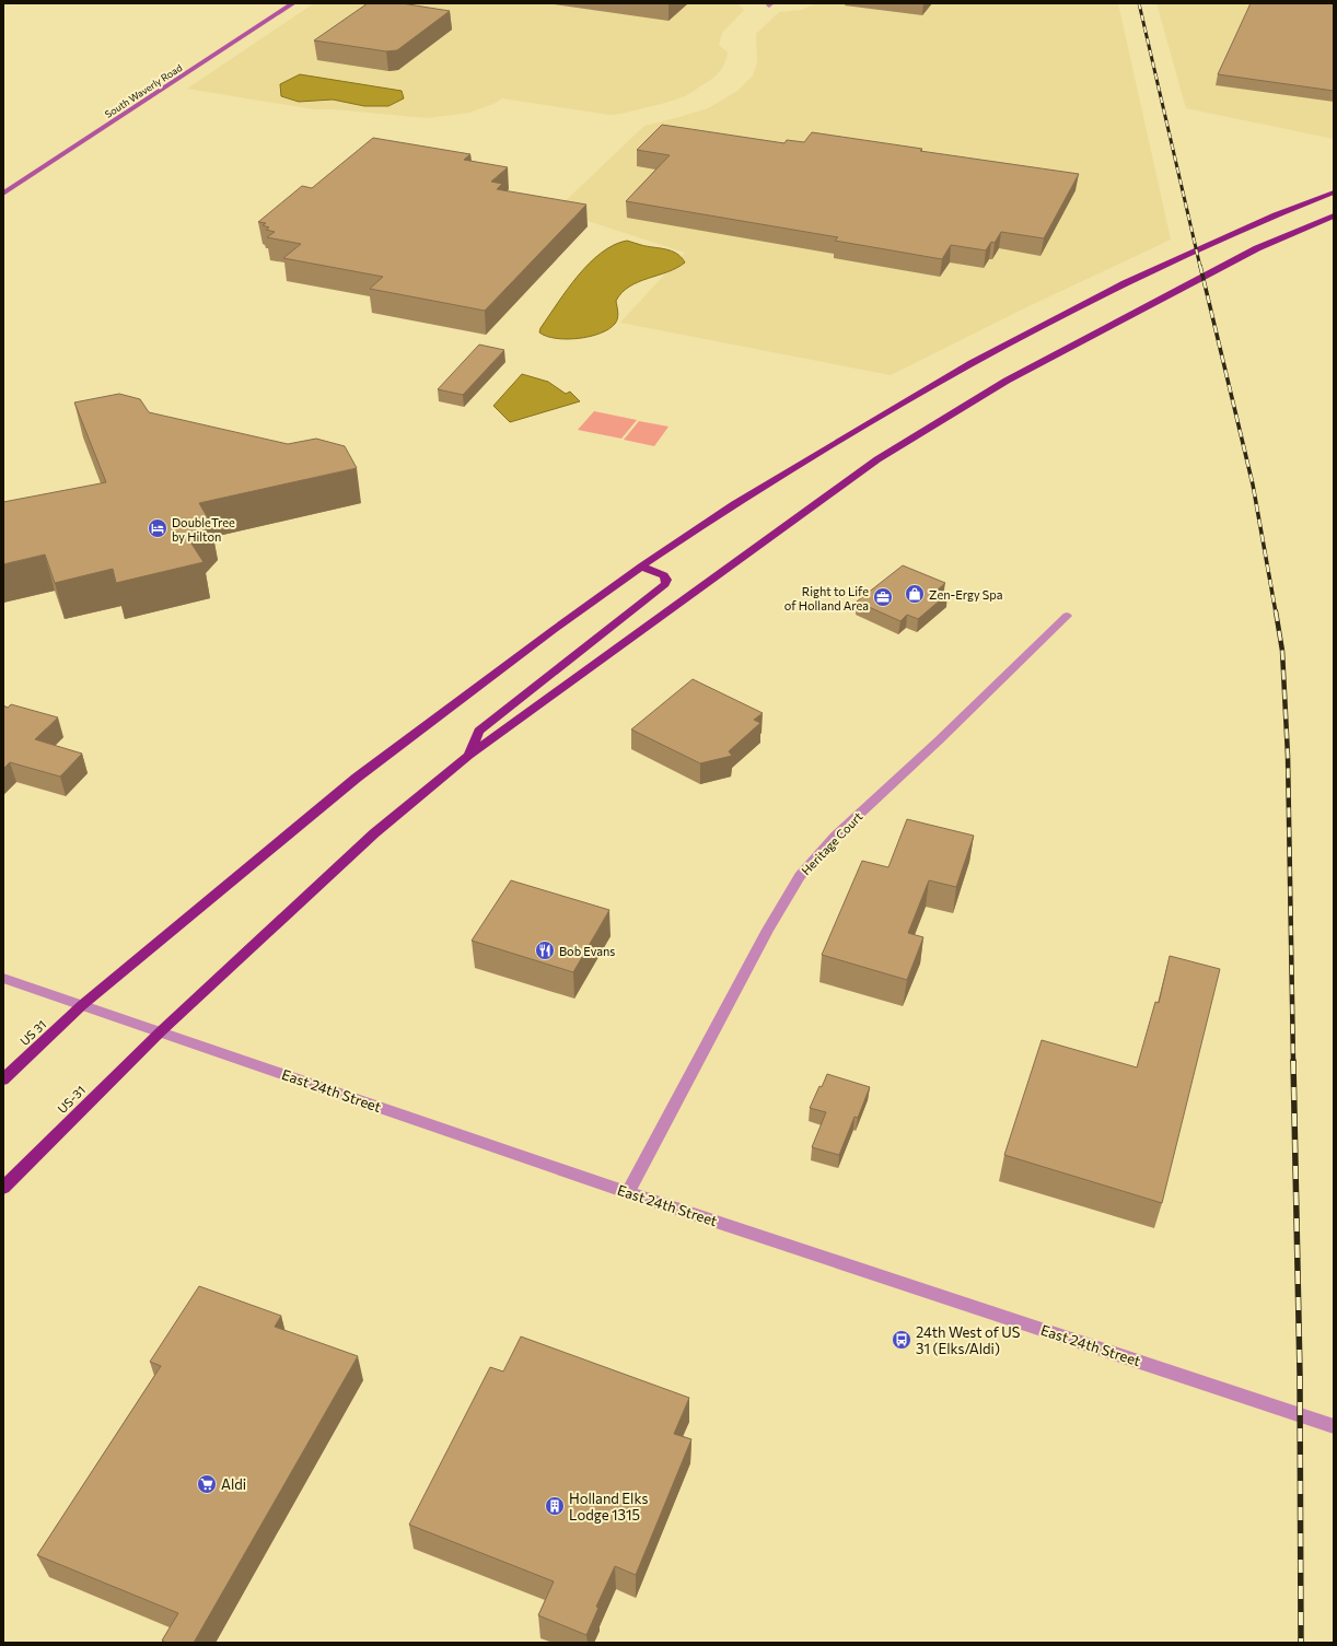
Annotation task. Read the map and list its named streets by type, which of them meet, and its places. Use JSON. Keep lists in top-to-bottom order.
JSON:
{
  "streets": {
    "highway": ["US 31", "US-31"],
    "main road": ["South Waverly Road"],
    "street": ["Heritage Court", "East 24th Street"]
  },
  "crossings": [
    ["Heritage Court", "East 24th Street"],
    ["US 31", "East 24th Street"],
    ["East 24th Street", "US-31"]
  ],
  "places": {
    "hotel": ["DoubleTree by Hilton"],
    "shop": ["Zen-Ergy Spa"],
    "office": ["Right to Life of Holland Area"],
    "restaurant": ["Bob Evans"],
    "bus stop": ["24th West of US 31 (Elks/Aldi)"],
    "supermarket": ["Aldi"],
    "building": ["Holland Elks Lodge 1315"]
  }
}
